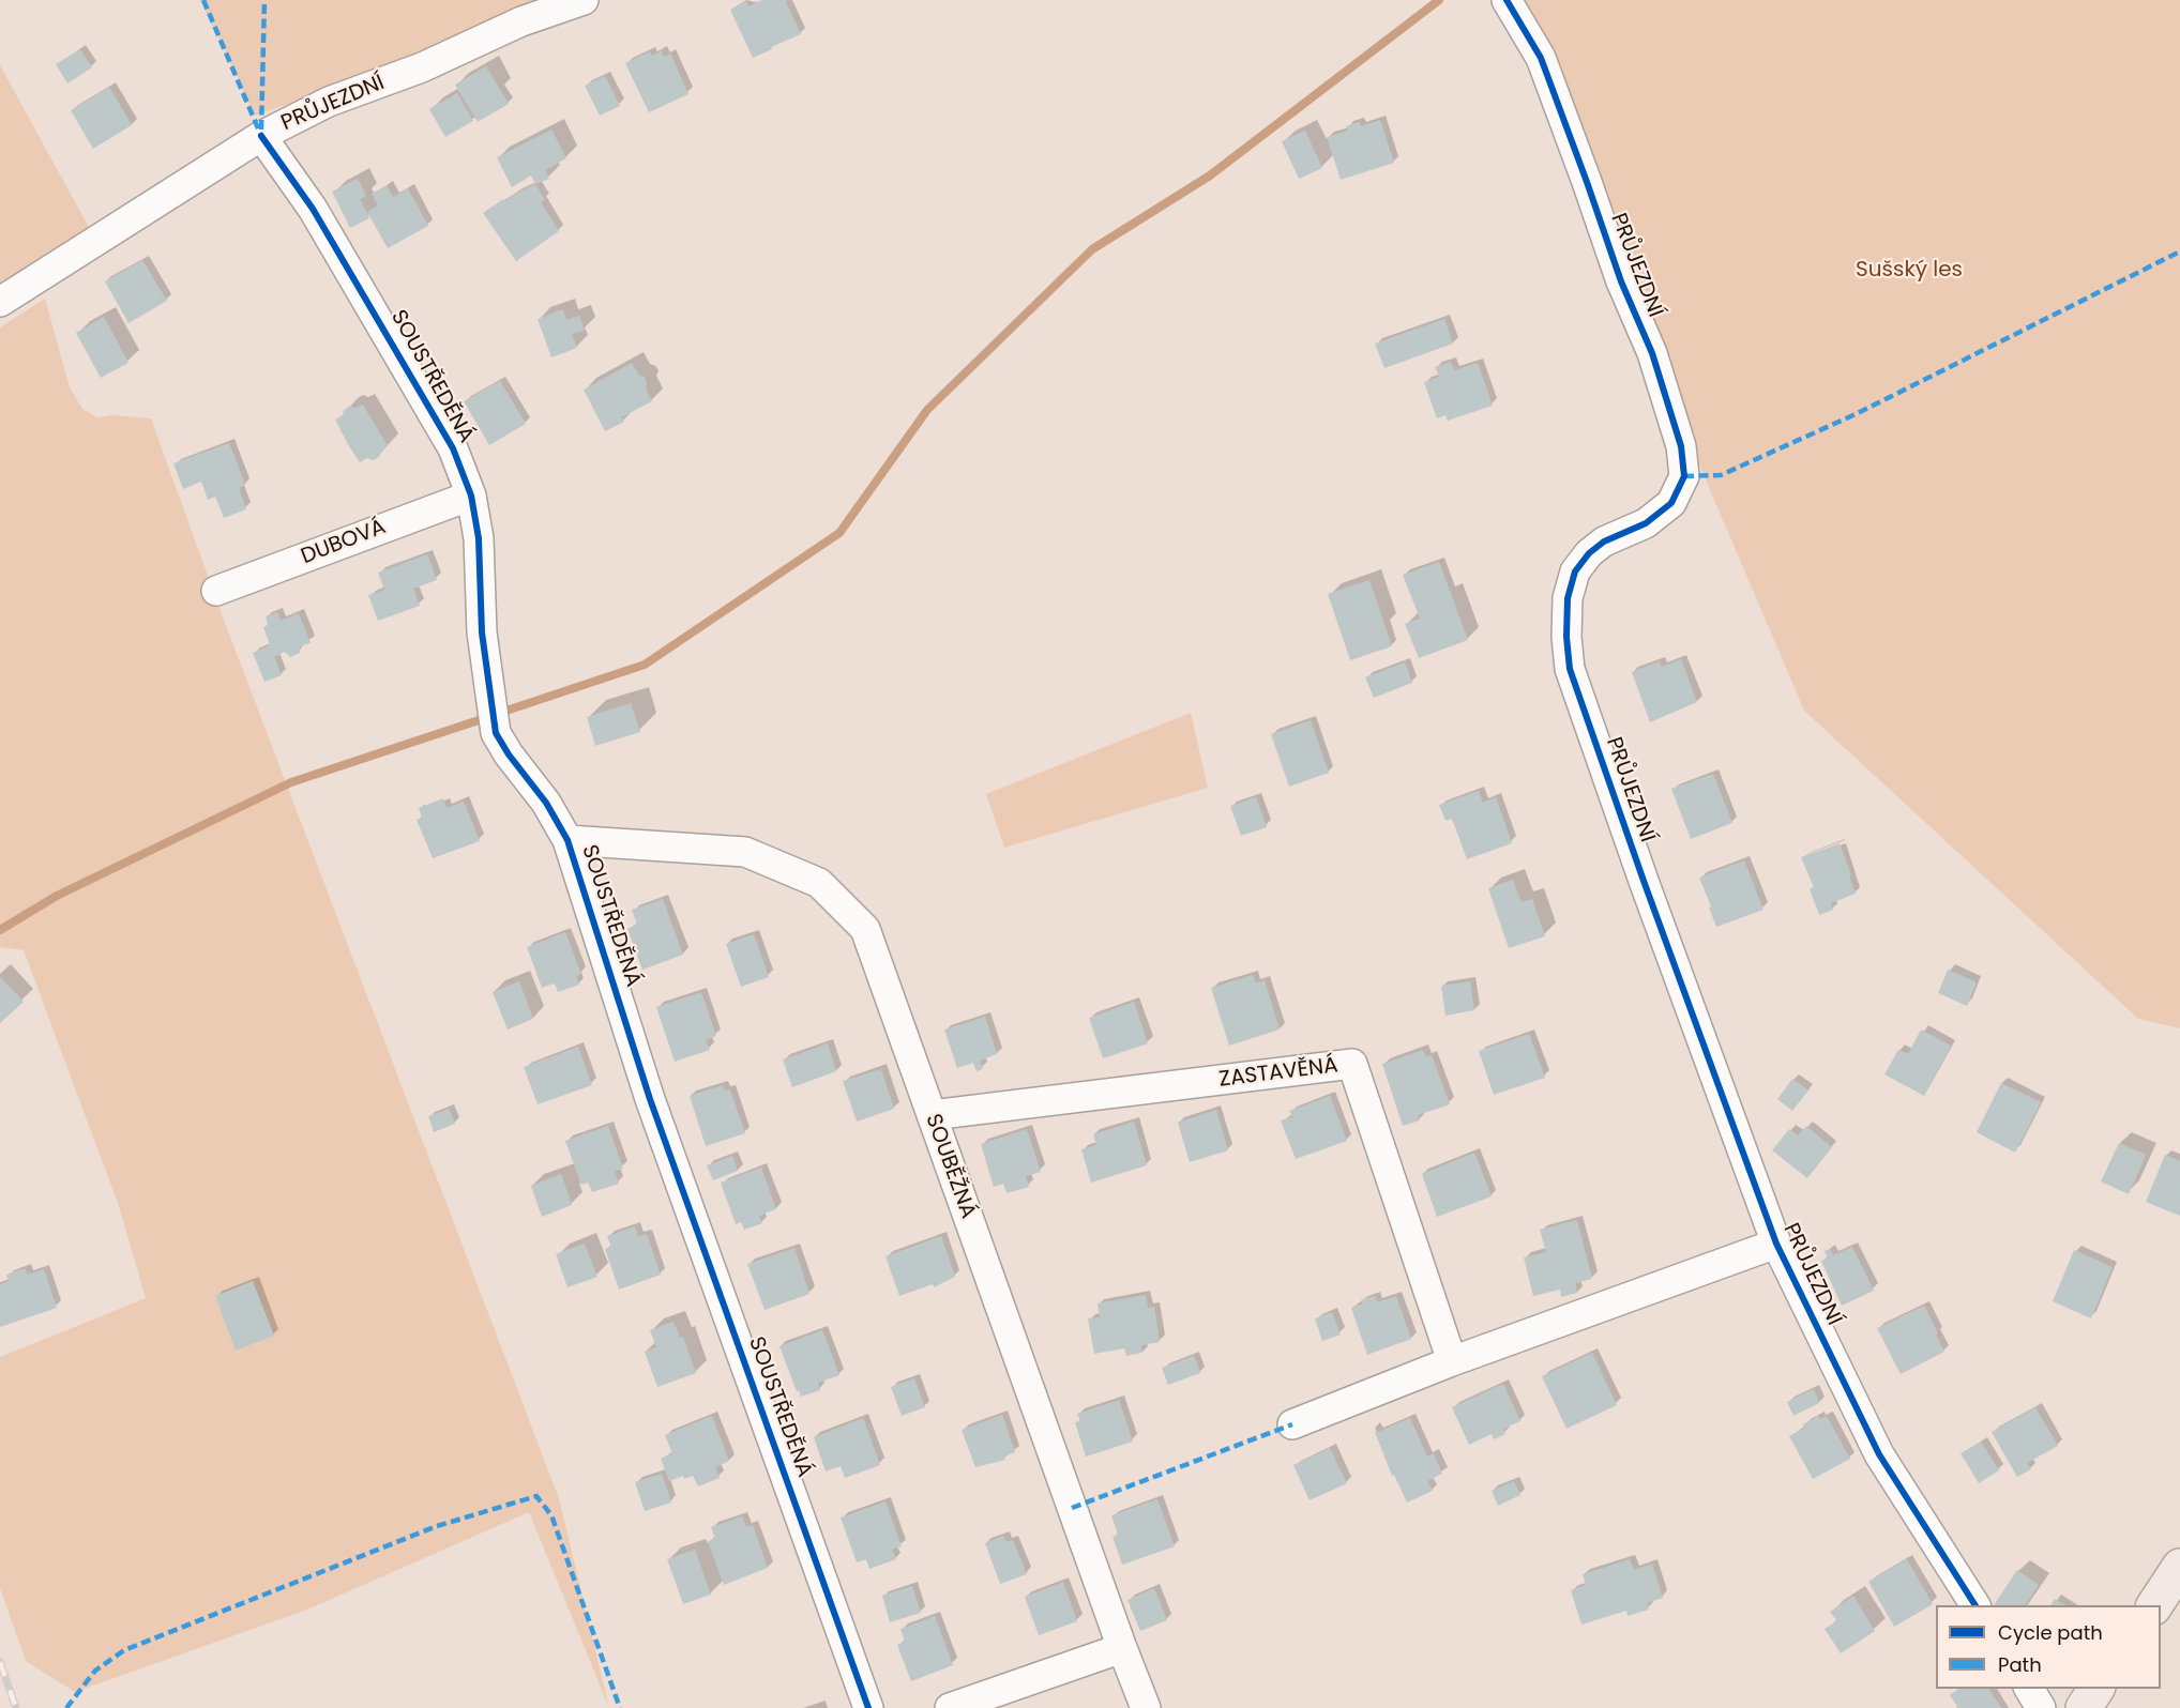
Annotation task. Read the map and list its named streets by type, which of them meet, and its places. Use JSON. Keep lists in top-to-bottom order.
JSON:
{
  "streets": {
    "street": [
      "PRŮJEZDNÍ",
      "SOUSTŘEDĚNÁ",
      "DUBOVÁ",
      "ZASTAVĚNÁ",
      "SOUBĚŽNÁ"
    ]
  },
  "crossings": [
    ["PRŮJEZDNÍ", "SOUSTŘEDĚNÁ"],
    ["SOUSTŘEDĚNÁ", "DUBOVÁ"],
    ["SOUSTŘEDĚNÁ", "SOUBĚŽNÁ"],
    ["ZASTAVĚNÁ", "SOUBĚŽNÁ"]
  ],
  "parks": ["Sušský les"],
  "legend": ["Cycle path", "Path"]
}
